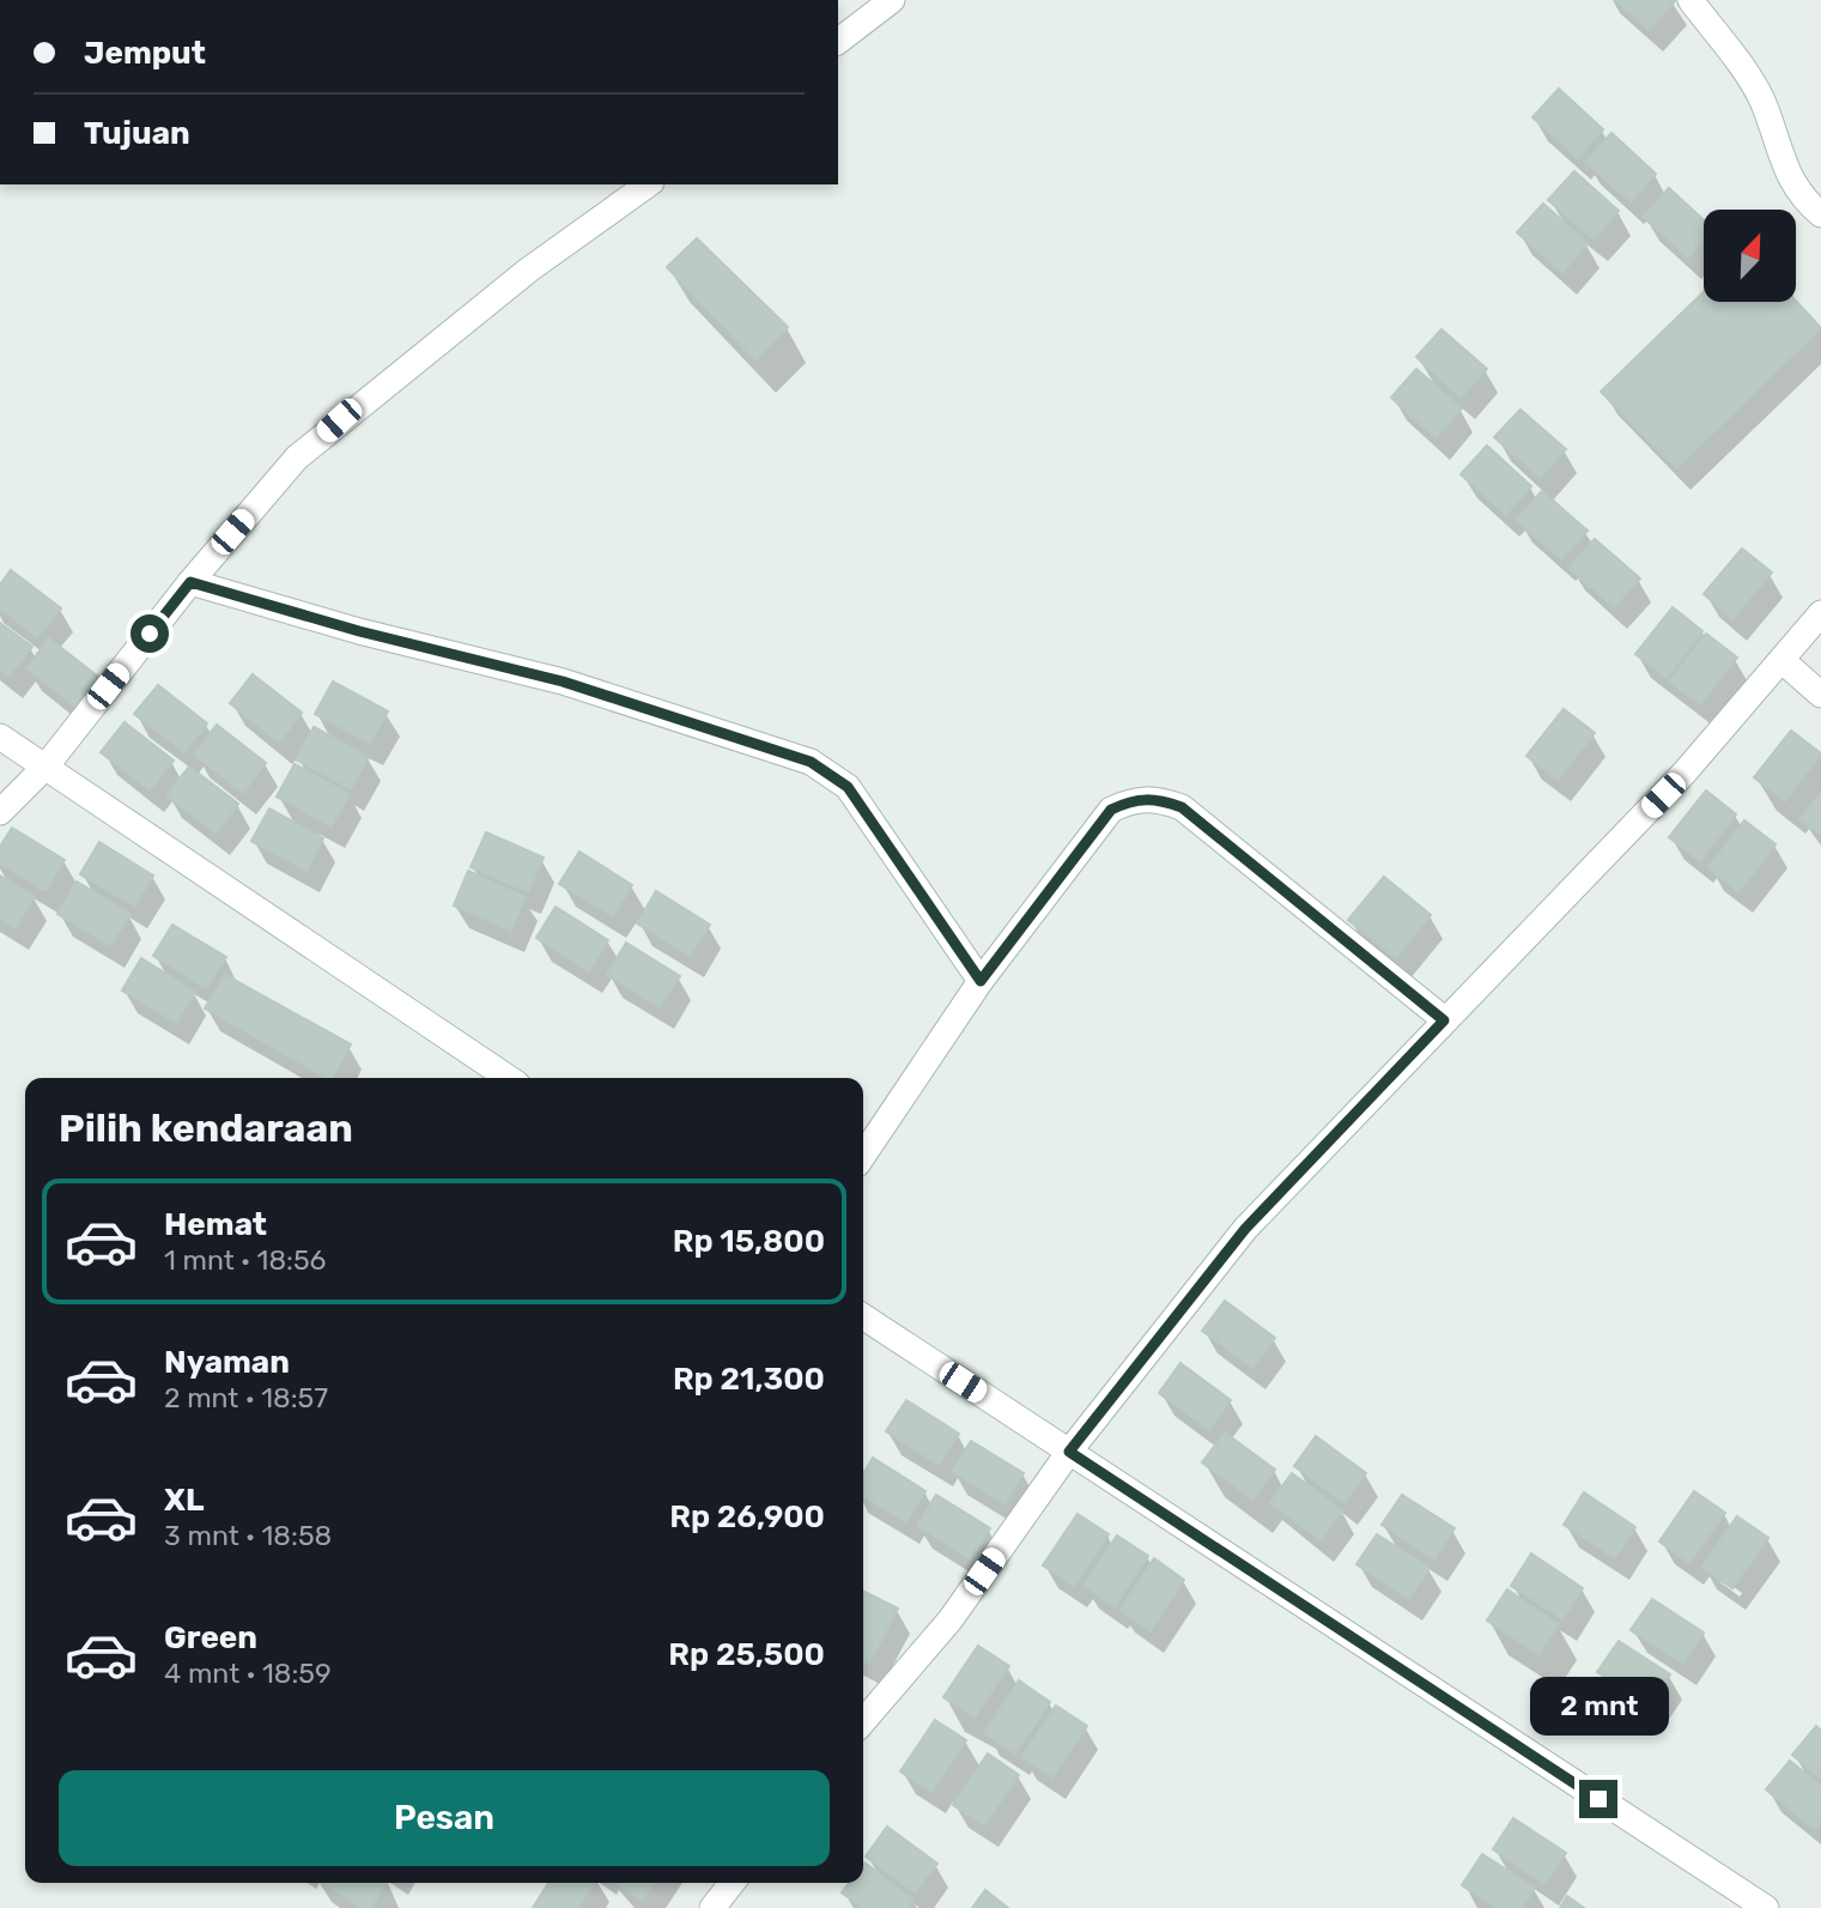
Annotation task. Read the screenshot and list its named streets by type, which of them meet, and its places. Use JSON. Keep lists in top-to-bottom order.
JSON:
{
  "north": "top right",
  "page": {
    "banner": ["Jemput", "Tujuan"],
    "heading": "Pilih kendaraan",
    "list": [
      {
        "name": "Hemat",
        "note": "1 mnt · 18:56",
        "value": "Rp 15,800"
      },
      {
        "name": "Nyaman",
        "note": "2 mnt · 18:57",
        "value": "Rp 21,300"
      },
      {
        "name": "XL",
        "note": "3 mnt · 18:58",
        "value": "Rp 26,900"
      },
      {
        "name": "Green",
        "note": "4 mnt · 18:59",
        "value": "Rp 25,500"
      }
    ],
    "bubble": "2 mnt",
    "buttons": "Pesan"
  }
}
